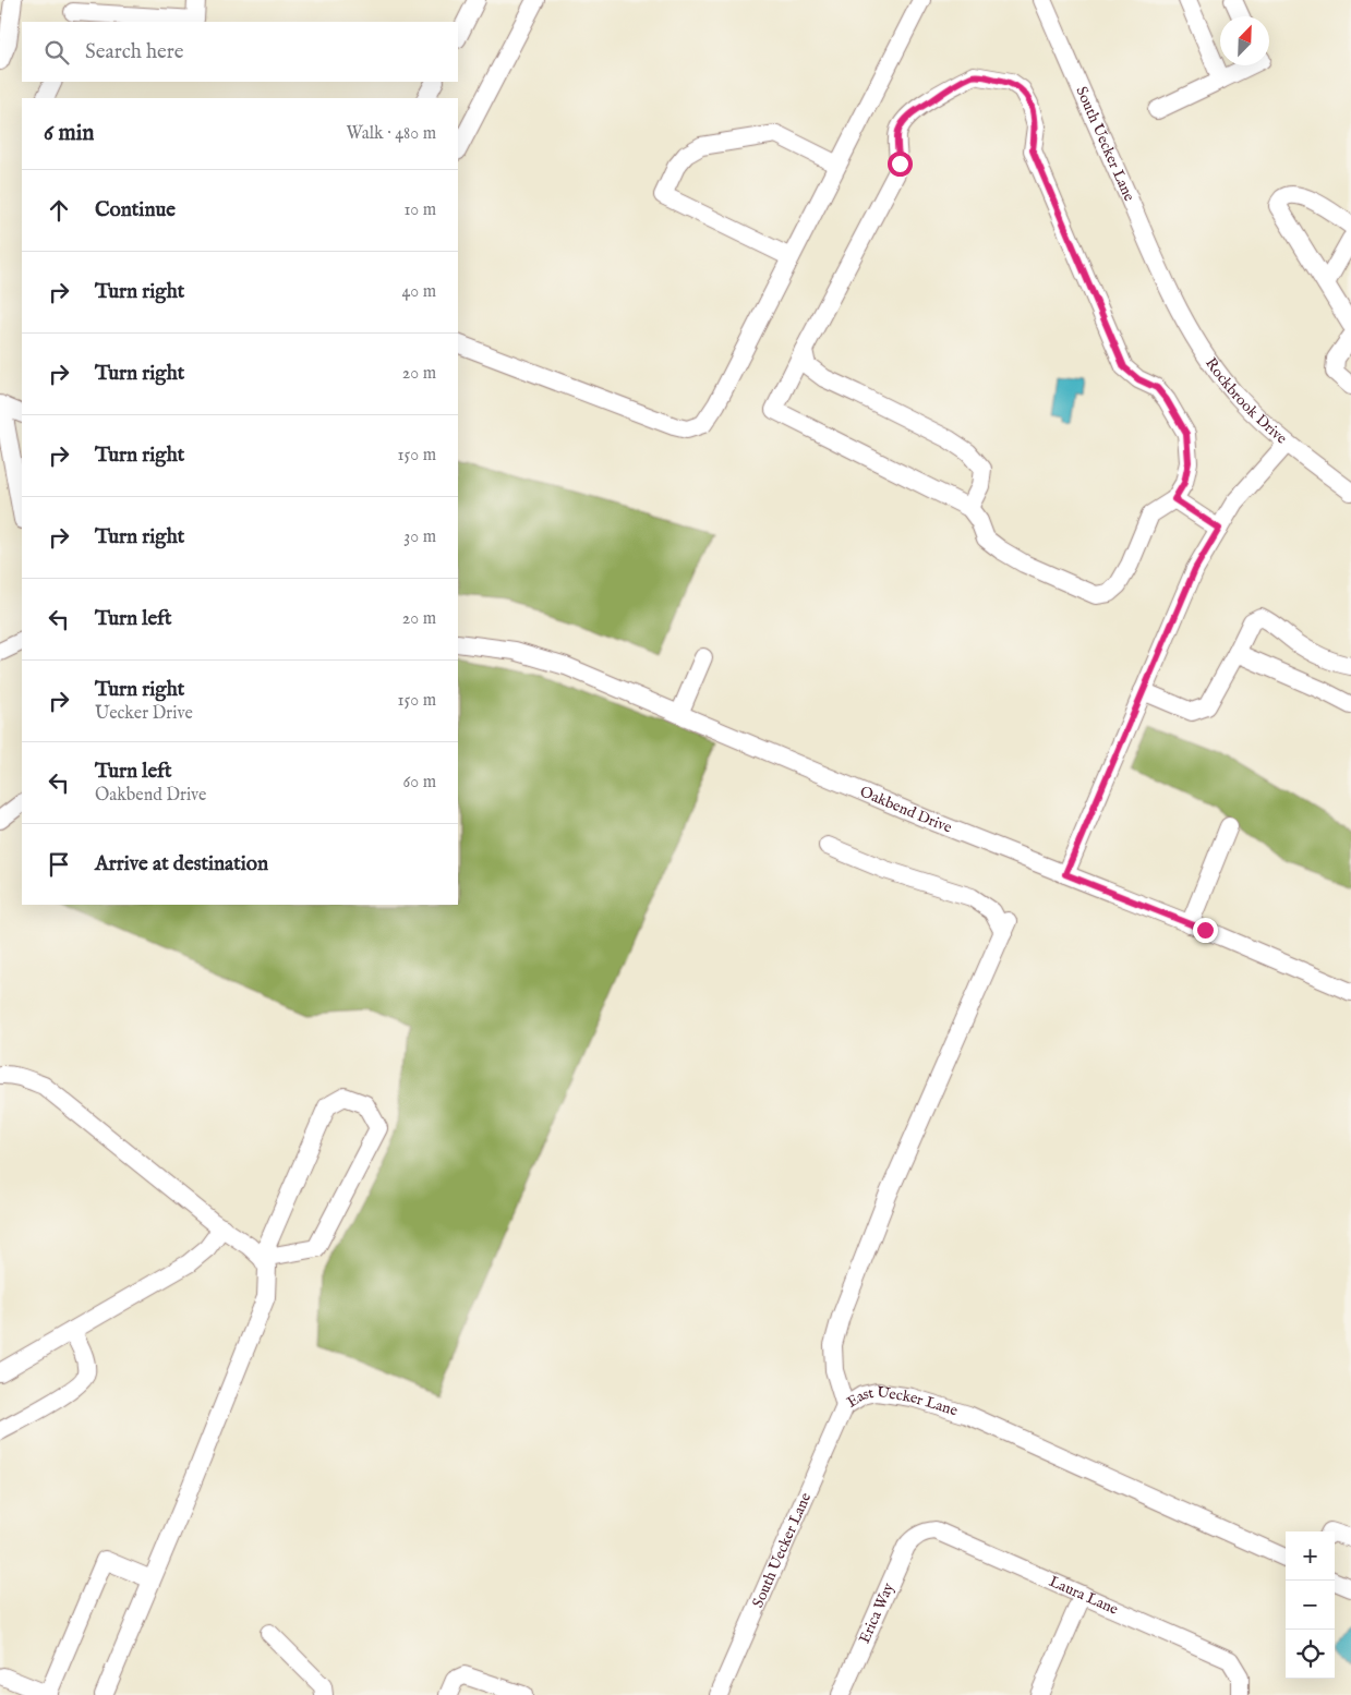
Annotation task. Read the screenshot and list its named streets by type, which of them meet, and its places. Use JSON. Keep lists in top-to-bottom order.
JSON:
{
  "streets": {
    "street": [
      "South Uecker Lane",
      "Rockbrook Drive",
      "Oakbend Drive",
      "East Uecker Lane",
      "Laura Lane",
      "Erica Way"
    ]
  },
  "crossings": [
    ["South Uecker Lane", "Rockbrook Drive"],
    ["South Uecker Lane", "East Uecker Lane"],
    ["Laura Lane", "Erica Way"]
  ],
  "north": "top right",
  "page": {
    "search": "Search here",
    "heading": ["6 min", "Walk · 480 m"],
    "list": [
      ["Continue", "10 m"],
      ["Turn right", "40 m"],
      ["Turn right", "20 m"],
      ["Turn right", "150 m"],
      ["Turn right", "30 m"],
      ["Turn left", "20 m"],
      ["Turn right", "Uecker Drive", "150 m"],
      ["Turn left", "Oakbend Drive", "60 m"],
      "Arrive at destination"
    ],
    "map_buttons": ["+", "−"]
  }
}
